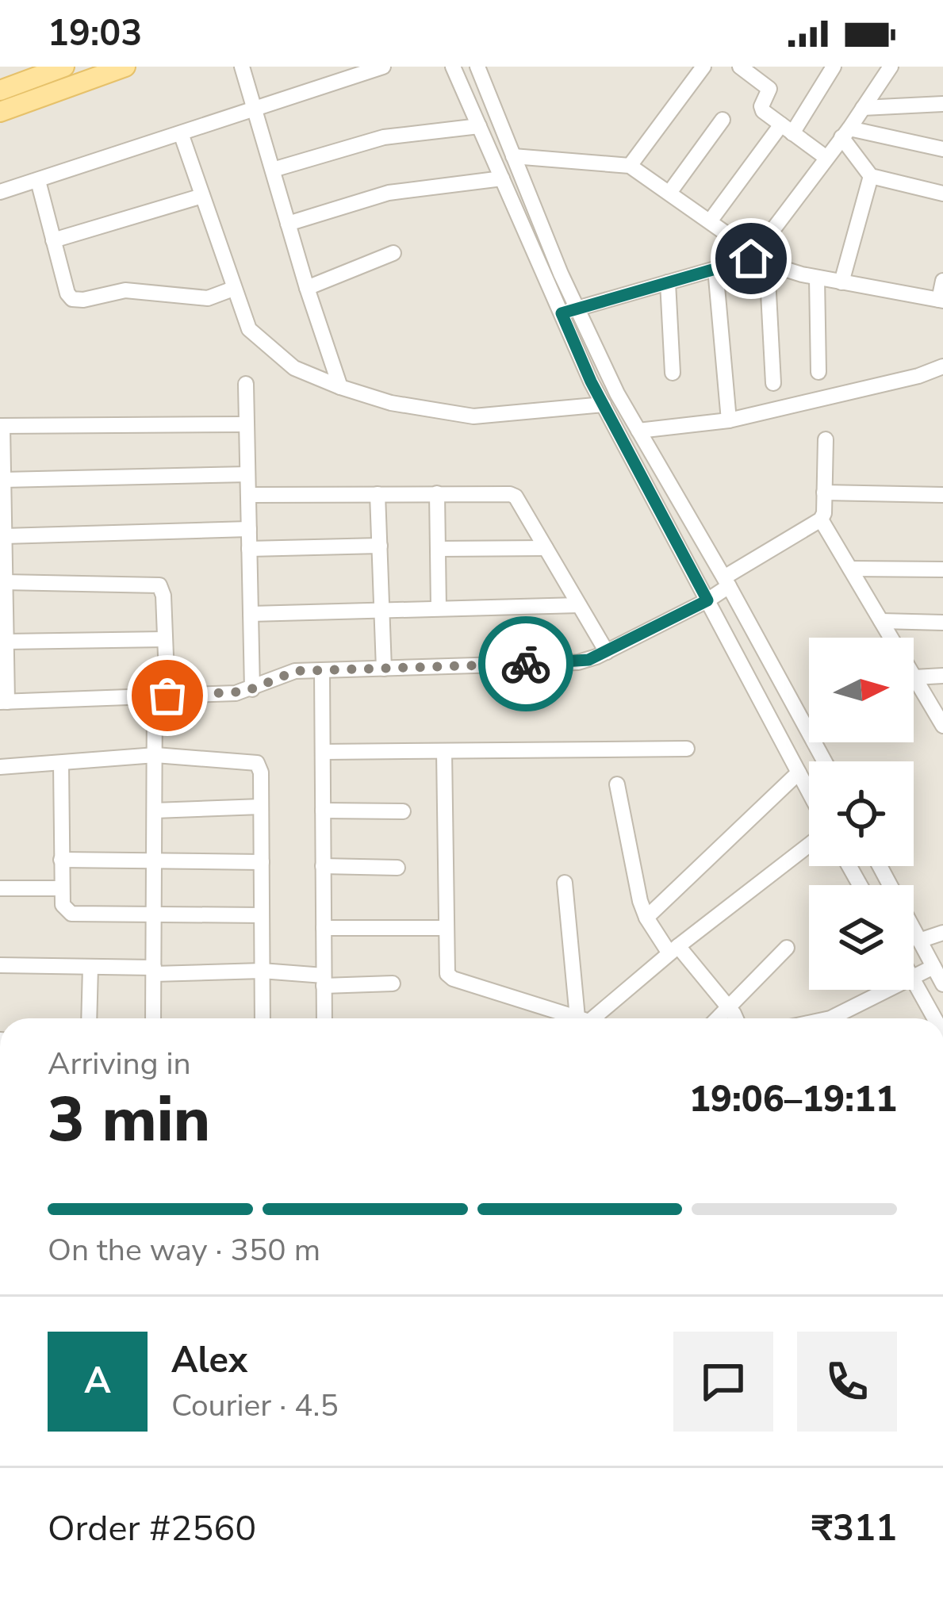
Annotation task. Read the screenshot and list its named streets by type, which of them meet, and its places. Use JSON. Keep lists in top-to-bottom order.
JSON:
{
  "north": "right",
  "page": {
    "status": "19:03",
    "heading": ["3 min", "Arriving in", "19:06–19:11"],
    "panel": [
      "Alex",
      "Courier · 4.5",
      "Order #2560",
      "₹311"
    ],
    "bar": "On the way · 350 m",
    "round": "A"
  }
}
